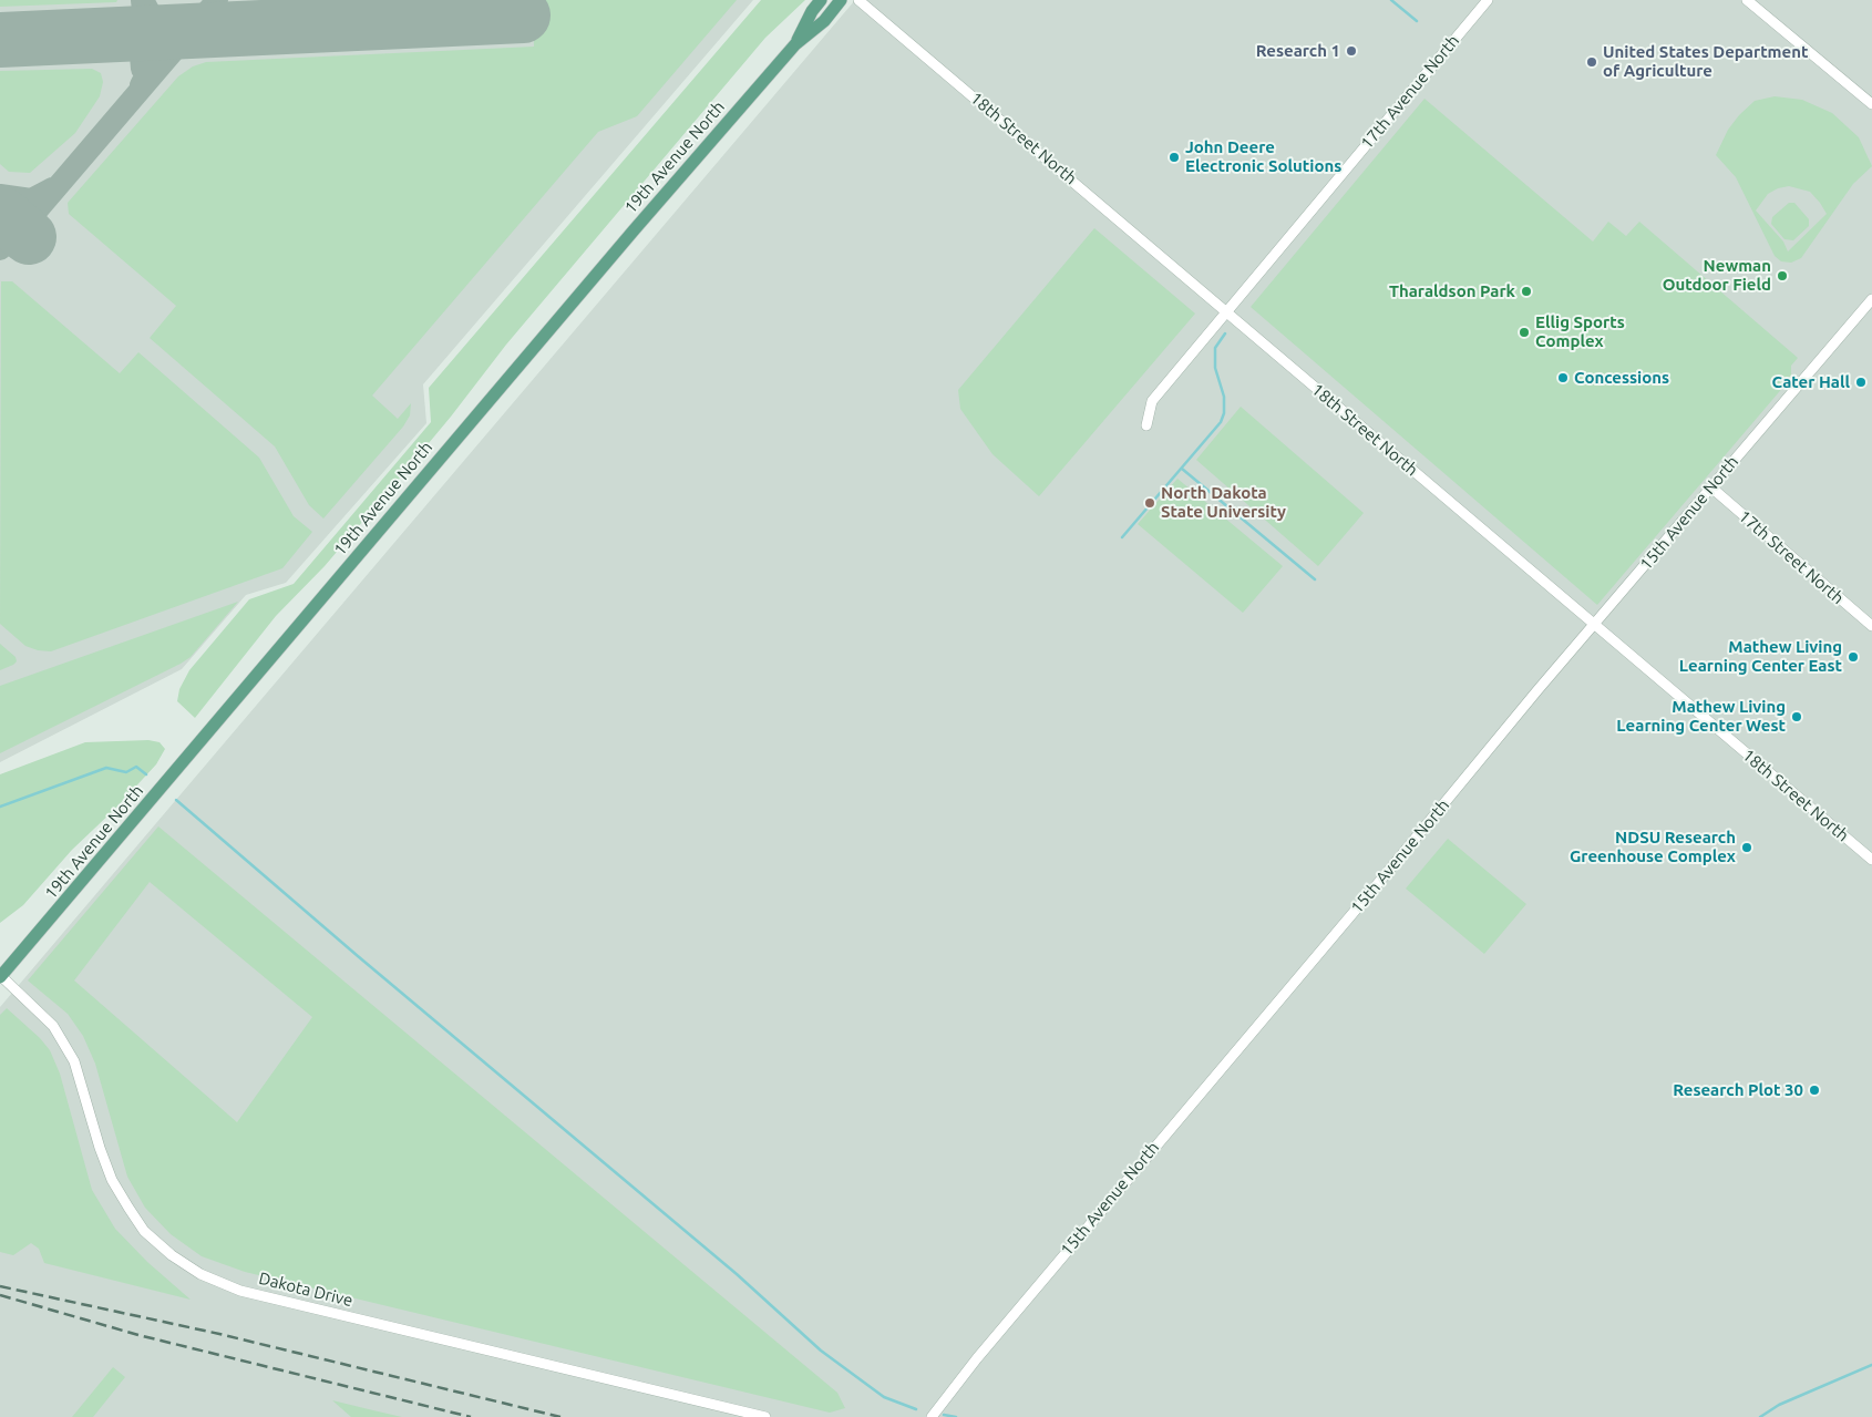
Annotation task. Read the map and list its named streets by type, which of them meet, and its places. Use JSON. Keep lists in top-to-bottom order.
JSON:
{
  "streets": {
    "main road": ["19th Avenue North"],
    "street": [
      "17th Avenue North",
      "18th Street North",
      "15th Avenue North",
      "17th Street North",
      "Dakota Drive"
    ]
  },
  "crossings": [
    ["17th Avenue North", "18th Street North"],
    ["18th Street North", "15th Avenue North"],
    ["19th Avenue North", "Dakota Drive"],
    ["15th Avenue North", "17th Street North"]
  ],
  "places": [
    "Research 1",
    "United States Department of Agriculture",
    "John Deere Electronic Solutions",
    "Newman Outdoor Field",
    "Tharaldson Park",
    "Ellig Sports Complex",
    "Concessions",
    "Cater Hall",
    "North Dakota State University",
    "Mathew Living Learning Center East",
    "Mathew Living Learning Center West",
    "NDSU Research Greenhouse Complex",
    "Research Plot 30"
  ]
}
